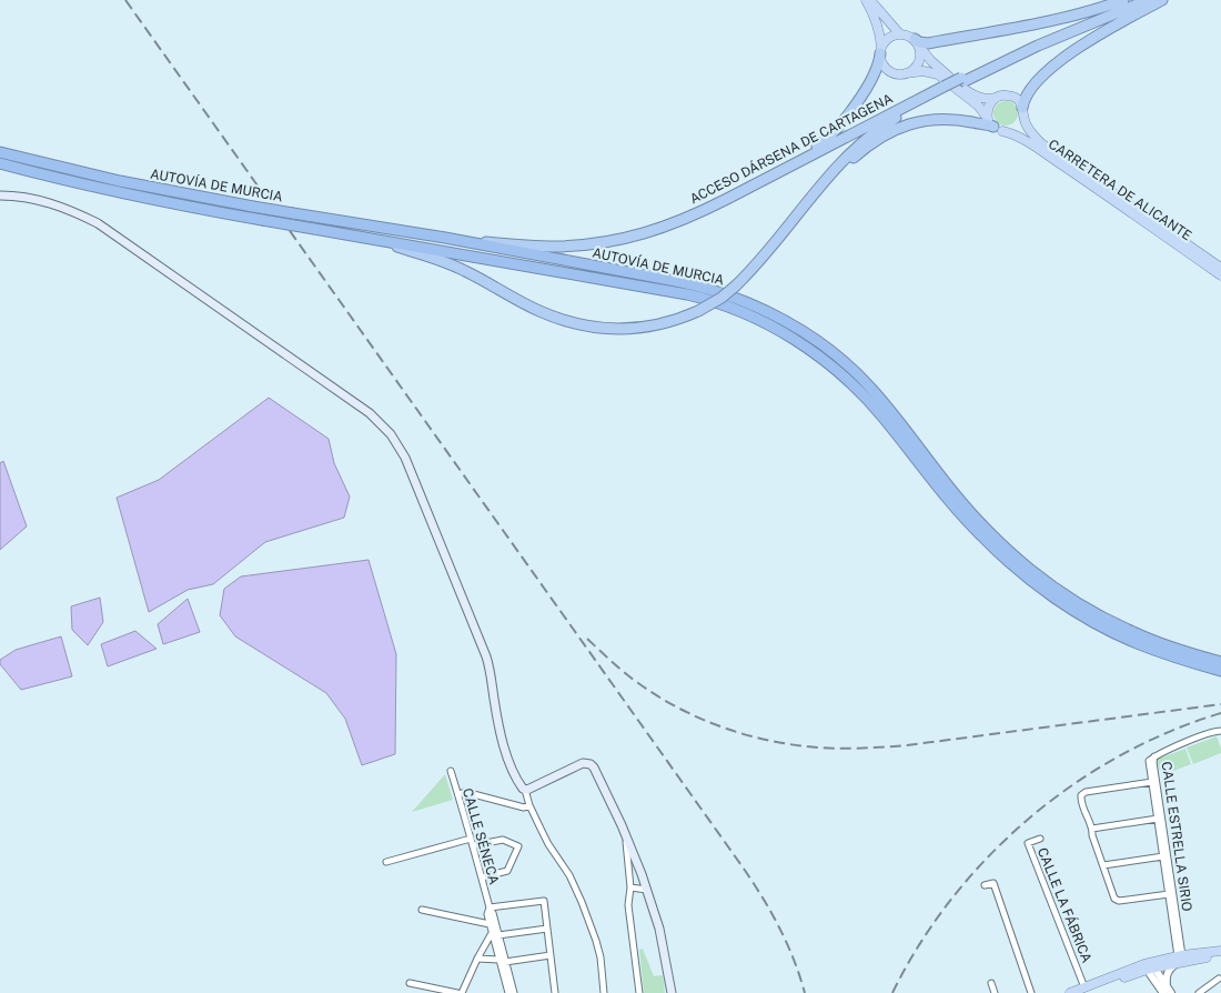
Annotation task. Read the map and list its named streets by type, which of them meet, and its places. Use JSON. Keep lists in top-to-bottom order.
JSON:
{
  "streets": {
    "highway": ["ACCESO DÁRSENA DE CARTAGENA", "AUTOVÍA DE MURCIA"],
    "main road": ["CARRETERA DE ALICANTE"],
    "street": ["CALLE SÉNECA", "CALLE ESTRELLA SIRIO", "CALLE LA FÁBRICA"]
  },
  "crossings": [
    ["ACCESO DÁRSENA DE CARTAGENA", "AUTOVÍA DE MURCIA"]
  ]
}
